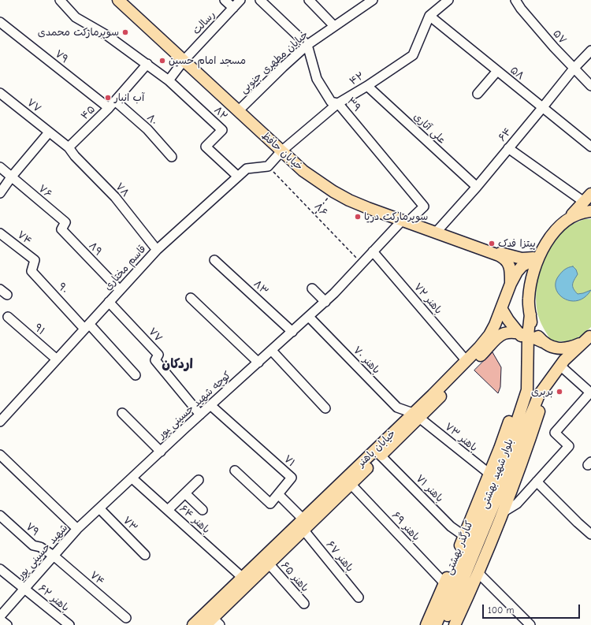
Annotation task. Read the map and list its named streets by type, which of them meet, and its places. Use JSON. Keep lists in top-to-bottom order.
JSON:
{
  "streets": {
    "main road": [
      "خیابان حافظ",
      "خیابان باهنر",
      "بلوار شهید بهشتی",
      "کنارگذر بهشتی"
    ],
    "street": [
      "رسالت",
      "۵۷",
      "۷۹",
      "خیابان مطهری جنوبی",
      "۵۸",
      "۴۲",
      "۳۹",
      "۷۷",
      "۴۵",
      "۸۲",
      "۸۰",
      "علی آثاری",
      "۶۴",
      "۷۸",
      "۷۶",
      "۷۴",
      "۸۹",
      "قاسم مختاری",
      "۸۳",
      "۹۰",
      "باهنر ۷۲",
      "۹۱",
      "باهنر ۷۰",
      "کوچه شهید حسینی ‍پور",
      "باهنر ۷۳",
      "۷۱",
      "باهنر ۷۱",
      "باهنر ۶۴",
      "۷۳",
      "باهنر ۶۹",
      "شهید حسینی پور",
      "باهنر ۶۷",
      "باهنر ۶۵",
      "باهنر ۶۲"
    ],
    "path": ["۸۶"]
  },
  "crossings": [
    ["رسالت", "۸۲"],
    ["رسالت", "خیابان حافظ"],
    ["۵۷", "۶۴"],
    ["۷۹", "۴۵"],
    ["۷۹", "۷۴"],
    ["۷۹", "شهید حسینی پور"],
    ["خیابان مطهری جنوبی", "۳۹"],
    ["خیابان مطهری جنوبی", "خیابان حافظ"],
    ["۵۸", "۴۲"],
    ["۵۸", "۶۴"],
    ["۴۲", "۳۹"],
    ["۴۲", "علی آثاری"],
    ["۴۲", "خیابان حافظ"],
    ["۳۹", "خیابان حافظ"],
    ["۳۹", "کوچه شهید حسینی ‍پور"],
    ["۷۷", "۴۵"],
    ["۷۷", "۷۸"],
    ["۷۷", "قاسم مختاری"],
    ["۷۷", "کوچه شهید حسینی ‍پور"],
    ["۴۵", "۸۰"],
    ["۴۵", "۷۸"],
    ["۸۲", "قاسم مختاری"],
    ["علی آثاری", "۶۴"],
    ["۶۴", "خیابان حافظ"],
    ["خیابان حافظ", "کوچه شهید حسینی ‍پور"],
    ["خیابان حافظ", "خیابان باهنر"],
    ["۷۸", "قاسم مختاری"],
    ["۷۶", "۸۹"],
    ["۸۶", "قاسم مختاری"],
    ["۸۶", "کوچه شهید حسینی ‍پور"],
    ["۷۴", "۹۰"],
    ["۷۴", "شهید حسینی پور"],
    ["۸۹", "قاسم مختاری"],
    ["قاسم مختاری", "۹۰"],
    ["قاسم مختاری", "۹۱"],
    ["۸۳", "کوچه شهید حسینی ‍پور"],
    ["باهنر ۷۲", "کوچه شهید حسینی ‍پور"],
    ["باهنر ۷۲", "خیابان باهنر"],
    ["باهنر ۷۰", "کوچه شهید حسینی ‍پور"],
    ["باهنر ۷۰", "باهنر ۷۳"],
    ["باهنر ۷۰", "خیابان باهنر"],
    ["کوچه شهید حسینی ‍پور", "۷۱"],
    ["کوچه شهید حسینی ‍پور", "باهنر ۶۴"],
    ["کوچه شهید حسینی ‍پور", "۷۳"],
    ["کوچه شهید حسینی ‍پور", "شهید حسینی پور"],
    ["باهنر ۷۳", "خیابان باهنر"],
    ["باهنر ۷۳", "کنارگذر بهشتی"],
    ["خیابان باهنر", "بلوار شهید بهشتی"],
    ["خیابان باهنر", "باهنر ۷۱"],
    ["خیابان باهنر", "باهنر ۶۴"],
    ["خیابان باهنر", "باهنر ۶۹"],
    ["خیابان باهنر", "باهنر ۶۷"],
    ["خیابان باهنر", "باهنر ۶۵"],
    ["۷۱", "باهنر ۶۷"],
    ["بلوار شهید بهشتی", "کنارگذر بهشتی"],
    ["باهنر ۷۱", "کنارگذر بهشتی"],
    ["باهنر ۶۹", "کنارگذر بهشتی"],
    ["شهید حسینی پور", "باهنر ۶۲"]
  ],
  "districts": ["اردکان"],
  "places": [
    "سوپرمارکت محمدی",
    "مسجد امام حسین",
    "آب انبار",
    "سوپرمارکت دریا",
    "پیتزا فدک",
    "بربری"
  ],
  "scale_bar": "100 m"
}
